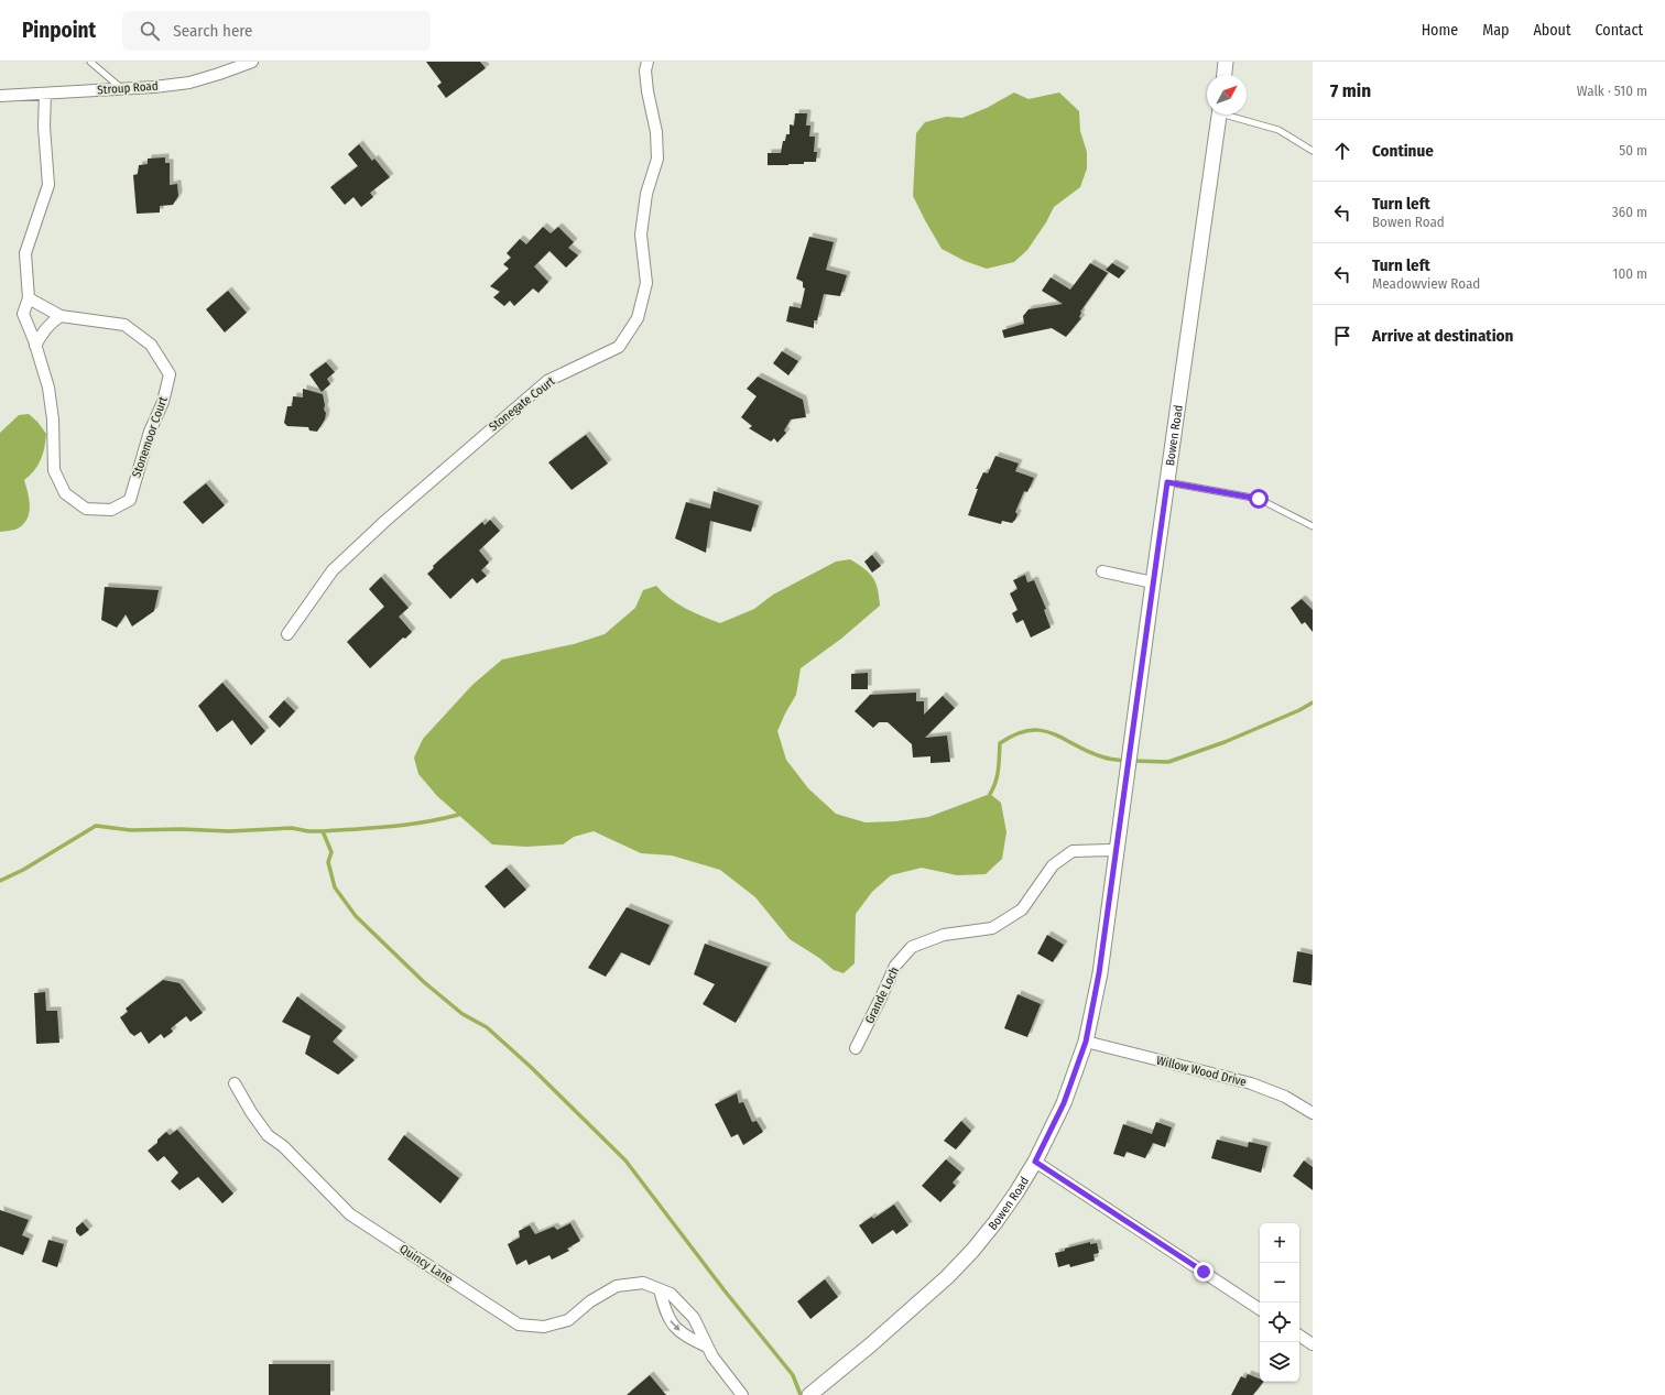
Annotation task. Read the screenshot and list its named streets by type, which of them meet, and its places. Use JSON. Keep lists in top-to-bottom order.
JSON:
{
  "streets": {
    "street": [
      "Stroup Road",
      "Stonegate Court",
      "Bowen Road",
      "Stonemoor Court",
      "Grande Loch",
      "Willow Wood Drive",
      "Quincy Lane"
    ]
  },
  "crossings": [
    ["Stroup Road", "Stonemoor Court"],
    ["Bowen Road", "Grande Loch"],
    ["Bowen Road", "Willow Wood Drive"]
  ],
  "north": "top right",
  "page": {
    "header": "Pinpoint",
    "search": "Search here",
    "nav": [
      "Home",
      "Map",
      "About",
      "Contact"
    ],
    "heading": ["7 min", "Walk · 510 m"],
    "list": [
      ["Continue", "50 m"],
      ["Turn left", "Bowen Road", "360 m"],
      ["Turn left", "Meadowview Road", "100 m"],
      "Arrive at destination"
    ],
    "map_buttons": ["+", "−"]
  }
}
